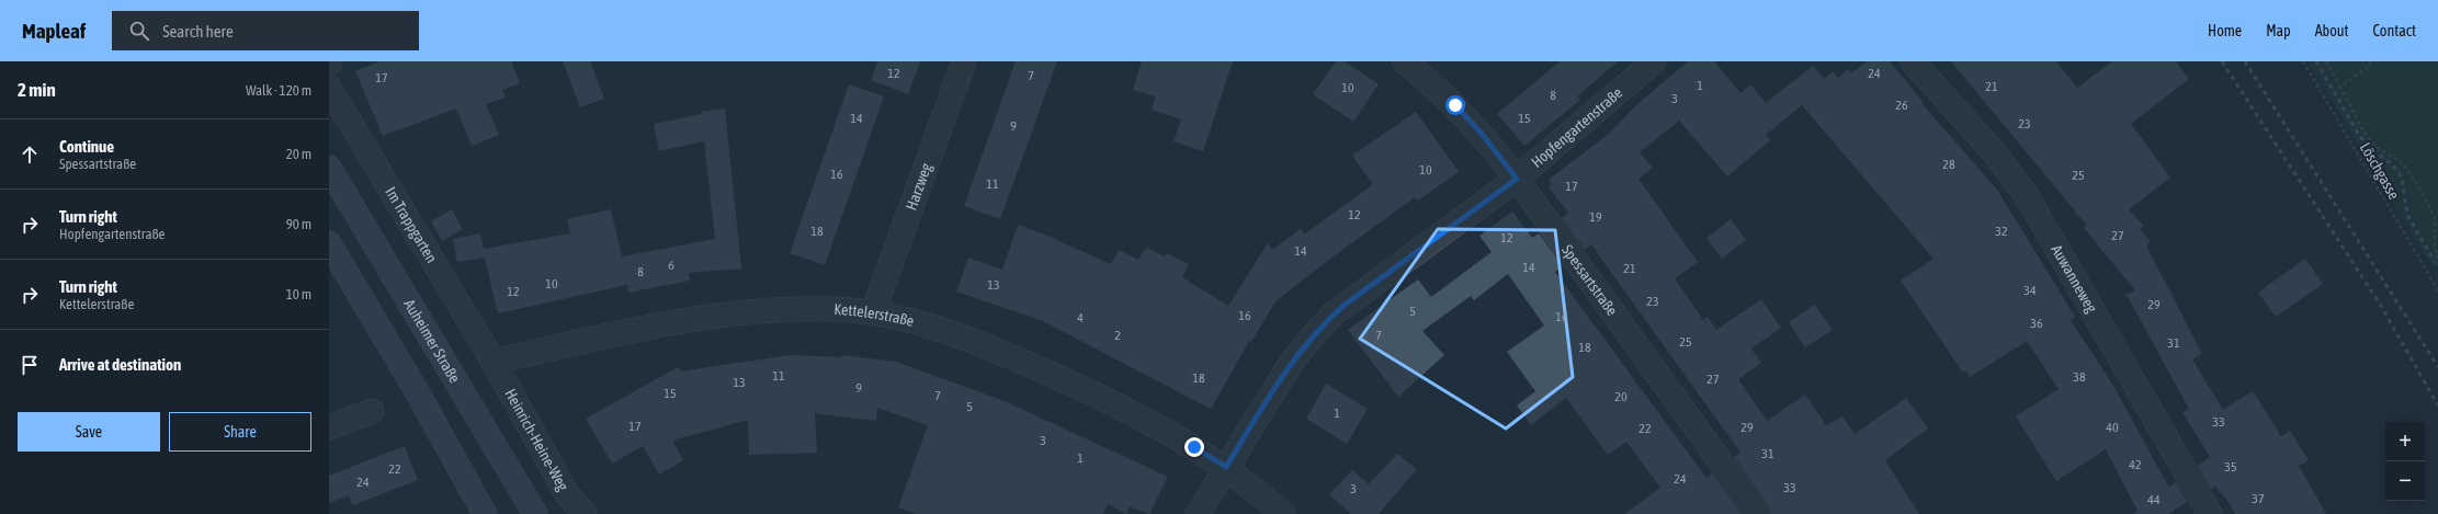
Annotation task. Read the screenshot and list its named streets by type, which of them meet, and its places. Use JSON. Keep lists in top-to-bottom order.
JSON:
{
  "streets": {
    "main road": ["Auheimer Straße"],
    "street": [
      "Hopfengartenstraße",
      "Harzweg",
      "Im Trappgarten",
      "Auwanneweg",
      "Spessartstraße",
      "Kettelerstraße",
      "Heinrich-Heine-Weg"
    ],
    "path": ["Löschgasse"]
  },
  "crossings": [
    ["Hopfengartenstraße", "Spessartstraße"],
    ["Hopfengartenstraße", "Kettelerstraße"],
    ["Harzweg", "Kettelerstraße"],
    ["Im Trappgarten", "Kettelerstraße"],
    ["Im Trappgarten", "Heinrich-Heine-Weg"],
    ["Kettelerstraße", "Heinrich-Heine-Weg"]
  ],
  "house_numbers": [
    "12",
    "24",
    "7",
    "17",
    "1",
    "21",
    "10",
    "8",
    "3",
    "26",
    "14",
    "15",
    "23",
    "9",
    "28",
    "10",
    "16",
    "25",
    "11",
    "17",
    "12",
    "19",
    "18",
    "32",
    "27",
    "12",
    "14",
    "6",
    "14",
    "21",
    "8",
    "10",
    "13",
    "34",
    "12",
    "23",
    "29",
    "5",
    "16",
    "16",
    "4",
    "36",
    "2",
    "7",
    "25",
    "31",
    "18",
    "11",
    "38",
    "18",
    "27",
    "13",
    "9",
    "15",
    "7",
    "20",
    "5",
    "1",
    "33",
    "17",
    "29",
    "40",
    "22",
    "3",
    "31",
    "1",
    "42",
    "35",
    "22",
    "24",
    "24",
    "33",
    "3",
    "37",
    "44"
  ],
  "page": {
    "header": "Mapleaf",
    "search": "Search here",
    "nav": [
      "Home",
      "Map",
      "About",
      "Contact"
    ],
    "heading": ["2 min", "Walk · 120 m"],
    "list": [
      ["Continue", "Spessartstraße", "20 m"],
      ["Turn right", "Hopfengartenstraße", "90 m"],
      ["Turn right", "Kettelerstraße", "10 m"],
      "Arrive at destination"
    ],
    "buttons": ["Save", "Share"],
    "map_buttons": ["+", "−"]
  }
}
